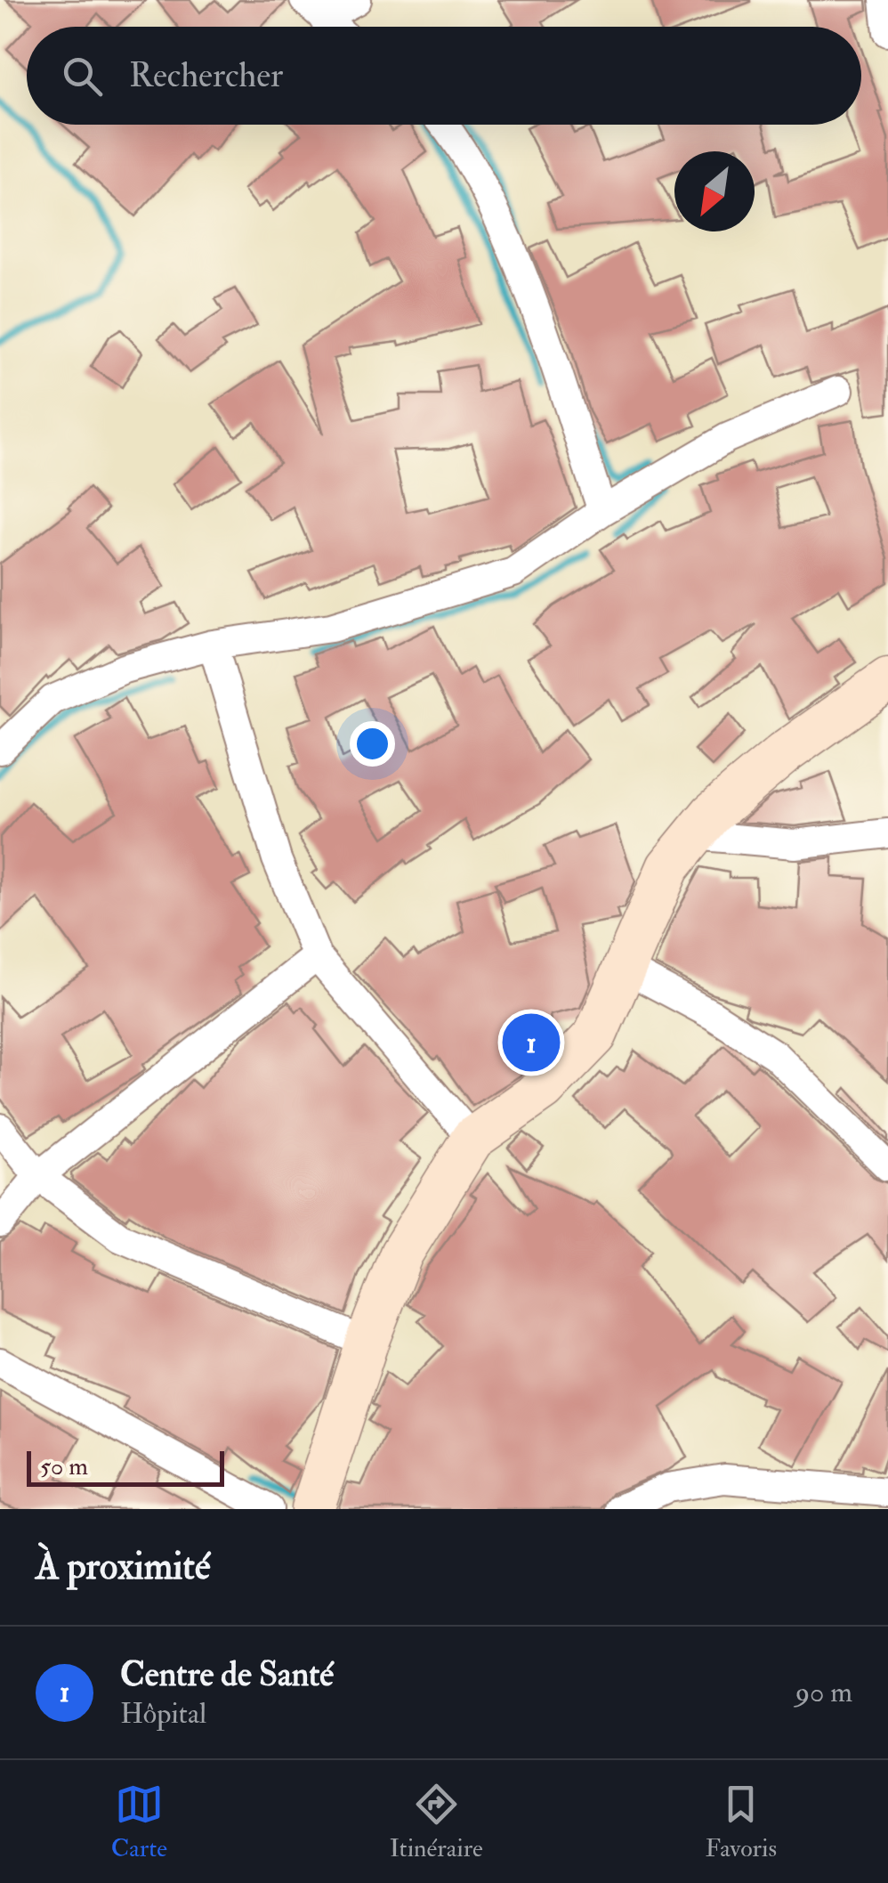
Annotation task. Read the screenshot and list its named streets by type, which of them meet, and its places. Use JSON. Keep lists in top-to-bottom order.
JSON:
{
  "scale_bar": "50 m",
  "north": "bottom left",
  "page": {
    "search": "Rechercher",
    "pins": "1",
    "scale": "50 m",
    "heading": "À proximité",
    "list": [
      {
        "mark": "1",
        "name": "Centre de Santé",
        "note": "Hôpital",
        "value": "90 m"
      }
    ],
    "nav": ["Carte", "Itinéraire", "Favoris"]
  }
}
